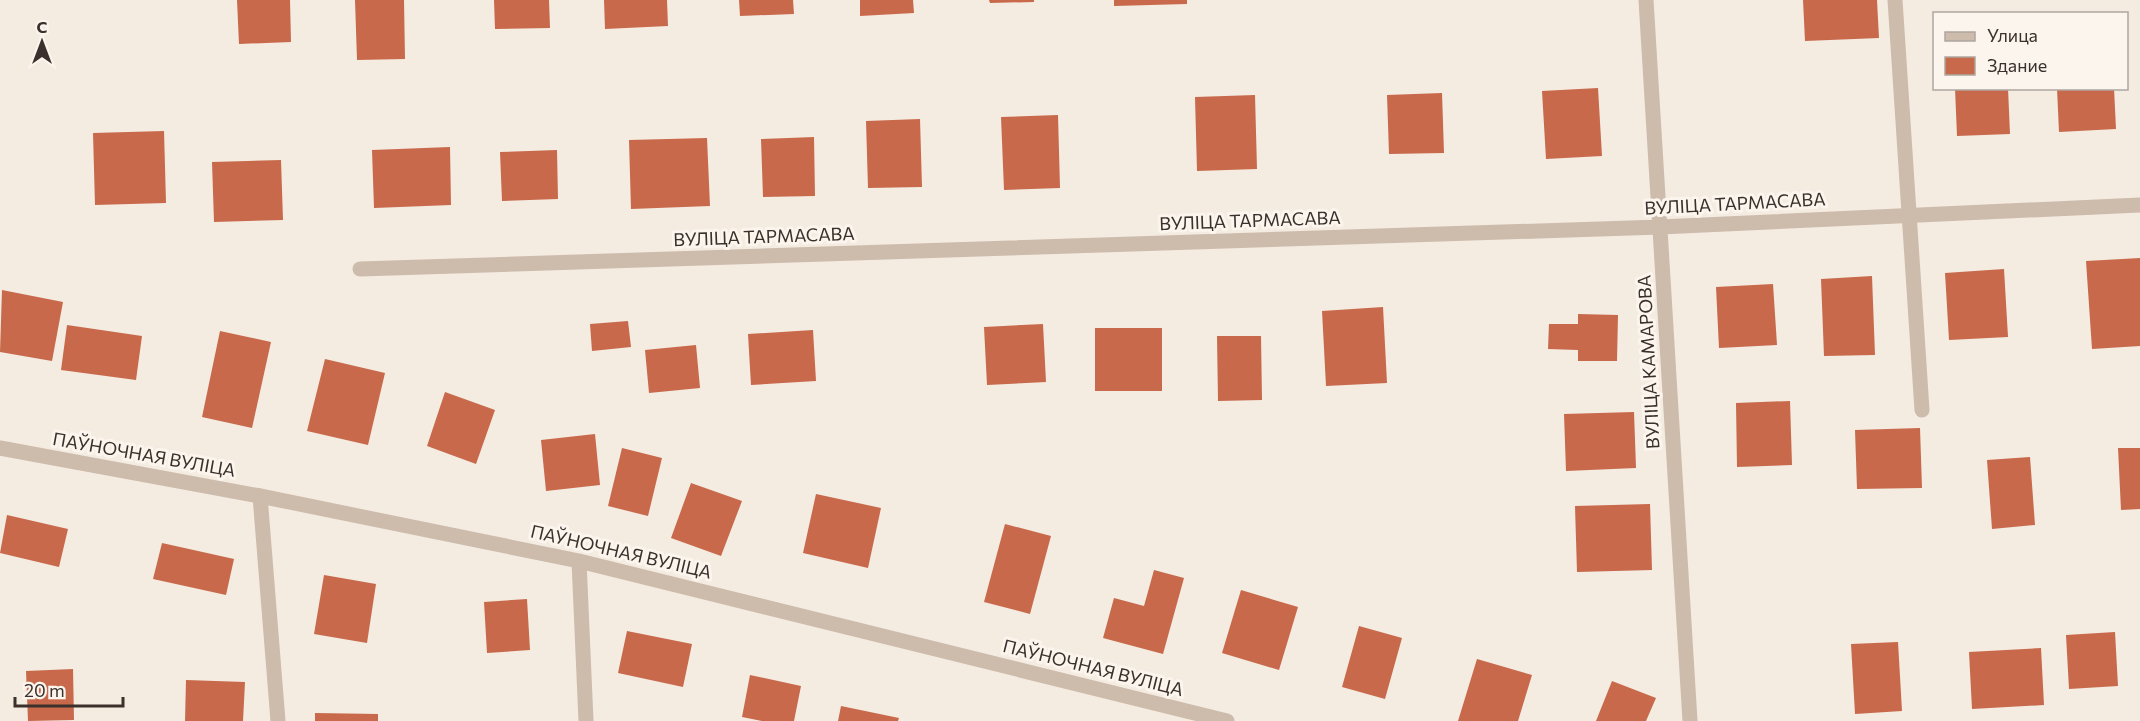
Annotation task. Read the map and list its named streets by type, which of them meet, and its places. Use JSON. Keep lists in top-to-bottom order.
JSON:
{
  "streets": {
    "street": ["ВУЛІЦА ТАРМАСАВА", "ВУЛІЦА КАМАРОВА", "ПАЎНОЧНАЯ ВУЛІЦА"]
  },
  "crossings": [
    ["ВУЛІЦА ТАРМАСАВА", "ВУЛІЦА КАМАРОВА"]
  ],
  "legend": ["Улица", "Здание"],
  "scale_bar": "20 m",
  "north": "top"
}
